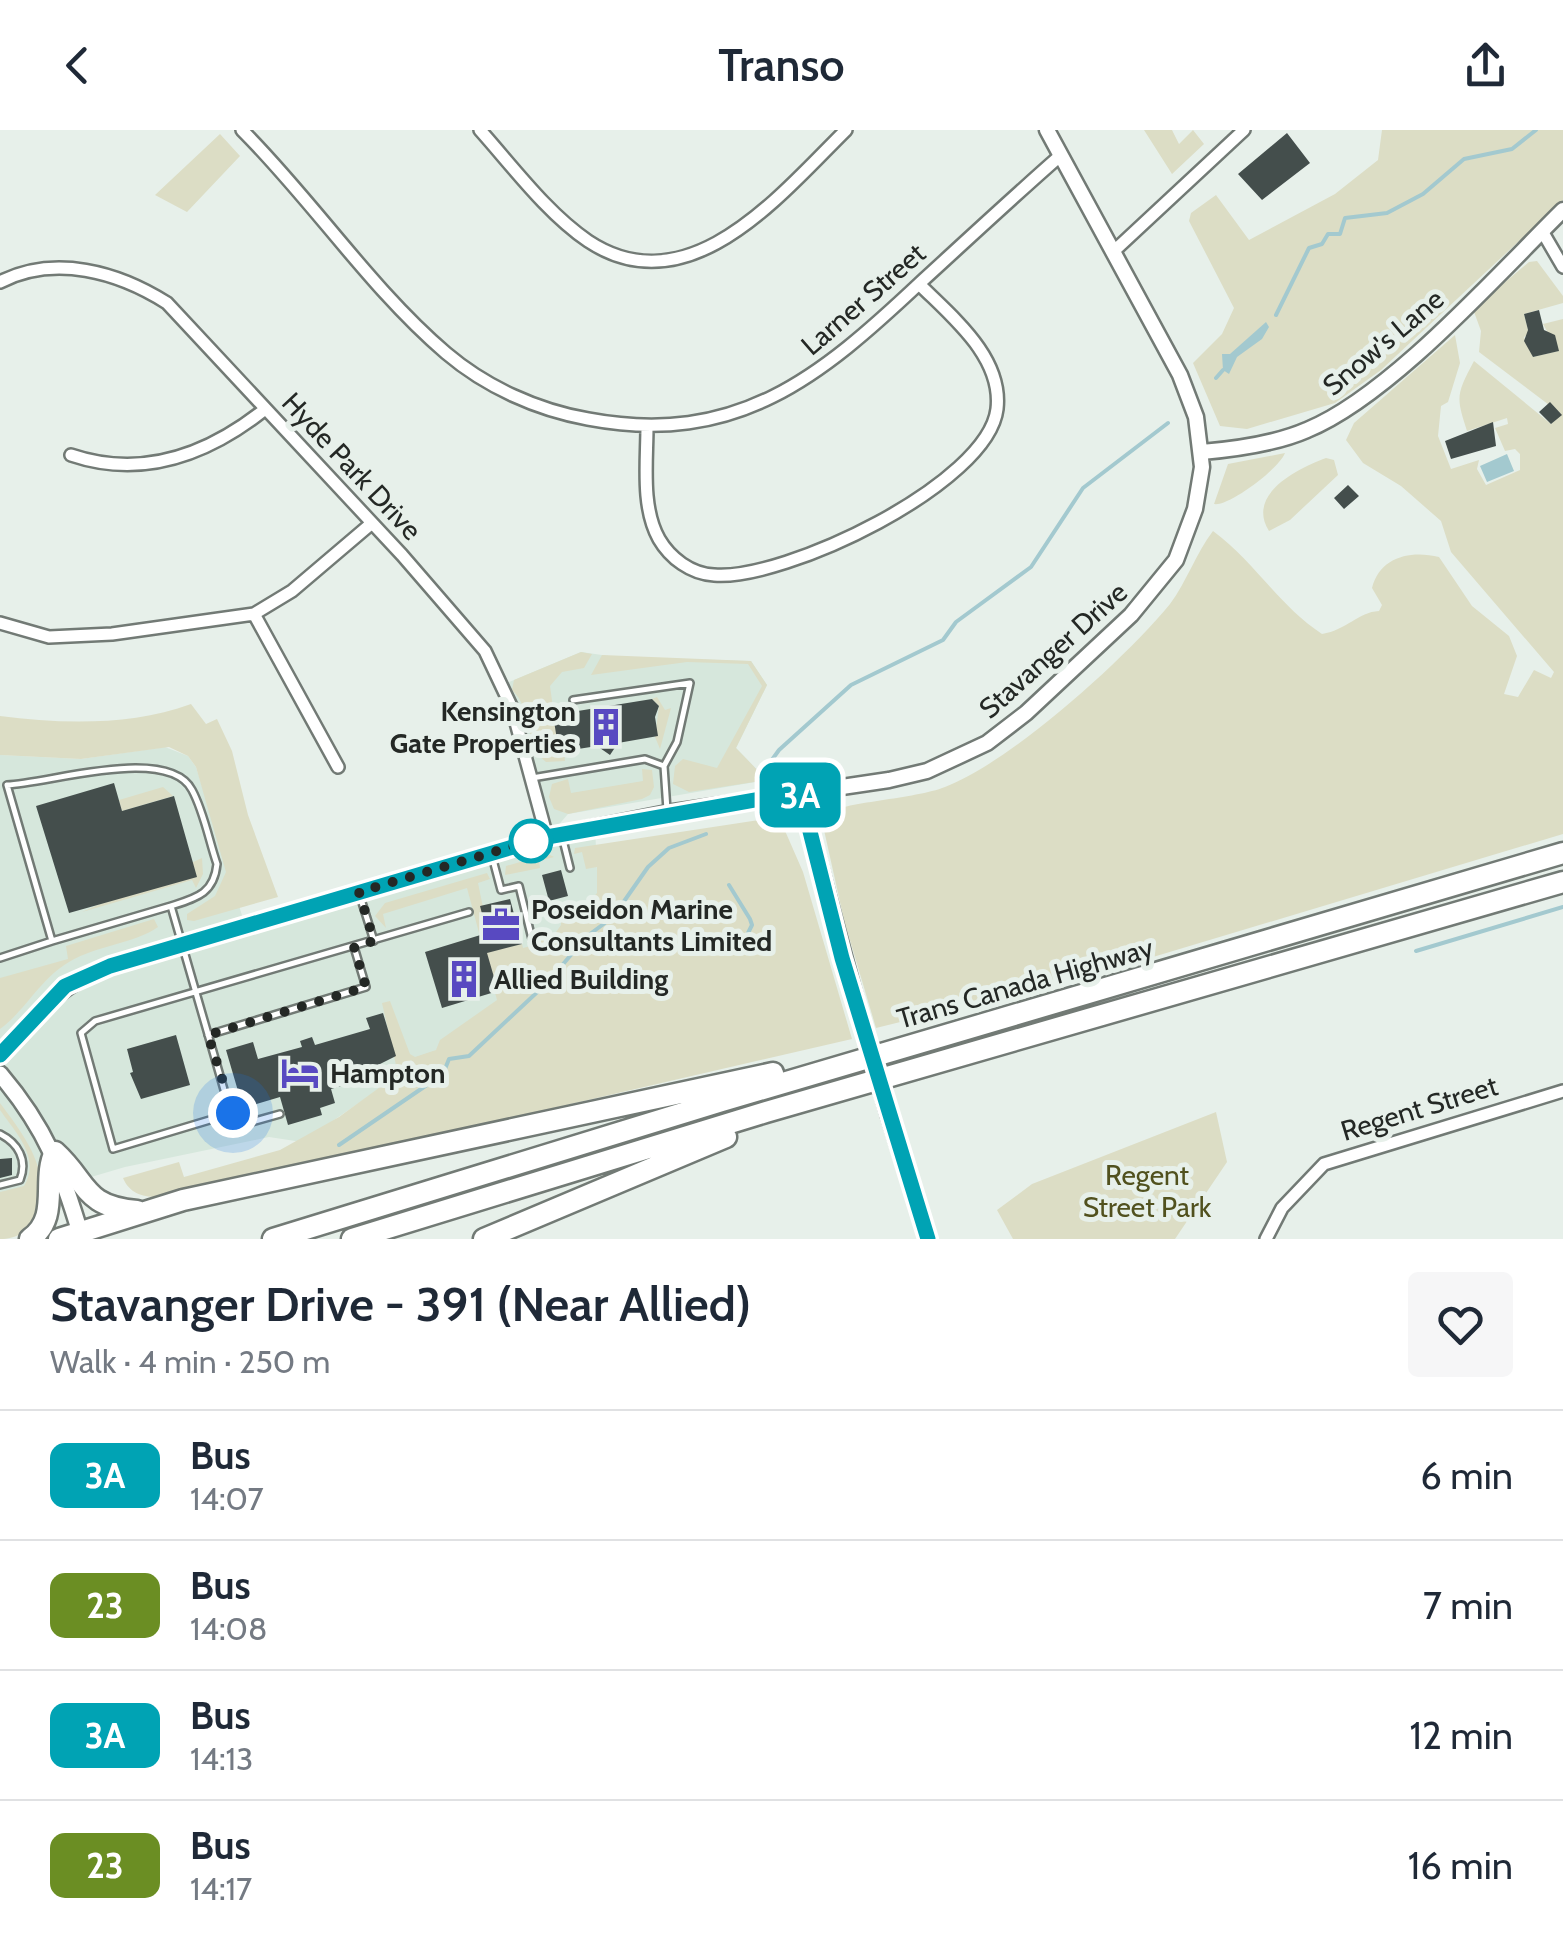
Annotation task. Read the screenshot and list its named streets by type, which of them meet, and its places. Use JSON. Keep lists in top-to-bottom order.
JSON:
{
  "streets": {
    "highway": ["Trans Canada Highway"],
    "street": [
      "Larner Street",
      "Snow's Lane",
      "Hyde Park Drive",
      "Stavanger Drive",
      "Regent Street"
    ]
  },
  "crossings": [
    ["Larner Street", "Stavanger Drive"],
    ["Snow's Lane", "Stavanger Drive"],
    ["Hyde Park Drive", "Stavanger Drive"]
  ],
  "parks": ["Regent Street Park"],
  "places": {
    "building": ["Kensington Gate Properties", "Allied Building"],
    "office": ["Poseidon Marine Consultants Limited"],
    "hotel": ["Hampton"]
  },
  "lines": ["bus line 3A"],
  "page": {
    "header": "Transo",
    "on_map": "3A",
    "heading": ["Stavanger Drive - 391 (Near Allied)", "Walk · 4 min · 250 m"],
    "list": [
      {
        "mark": "3A",
        "name": "Bus",
        "note": "14:07",
        "value": "6 min"
      },
      {
        "mark": "23",
        "name": "Bus",
        "note": "14:08",
        "value": "7 min"
      },
      {
        "mark": "3A",
        "name": "Bus",
        "note": "14:13",
        "value": "12 min"
      },
      {
        "mark": "23",
        "name": "Bus",
        "note": "14:17",
        "value": "16 min"
      }
    ]
  }
}
